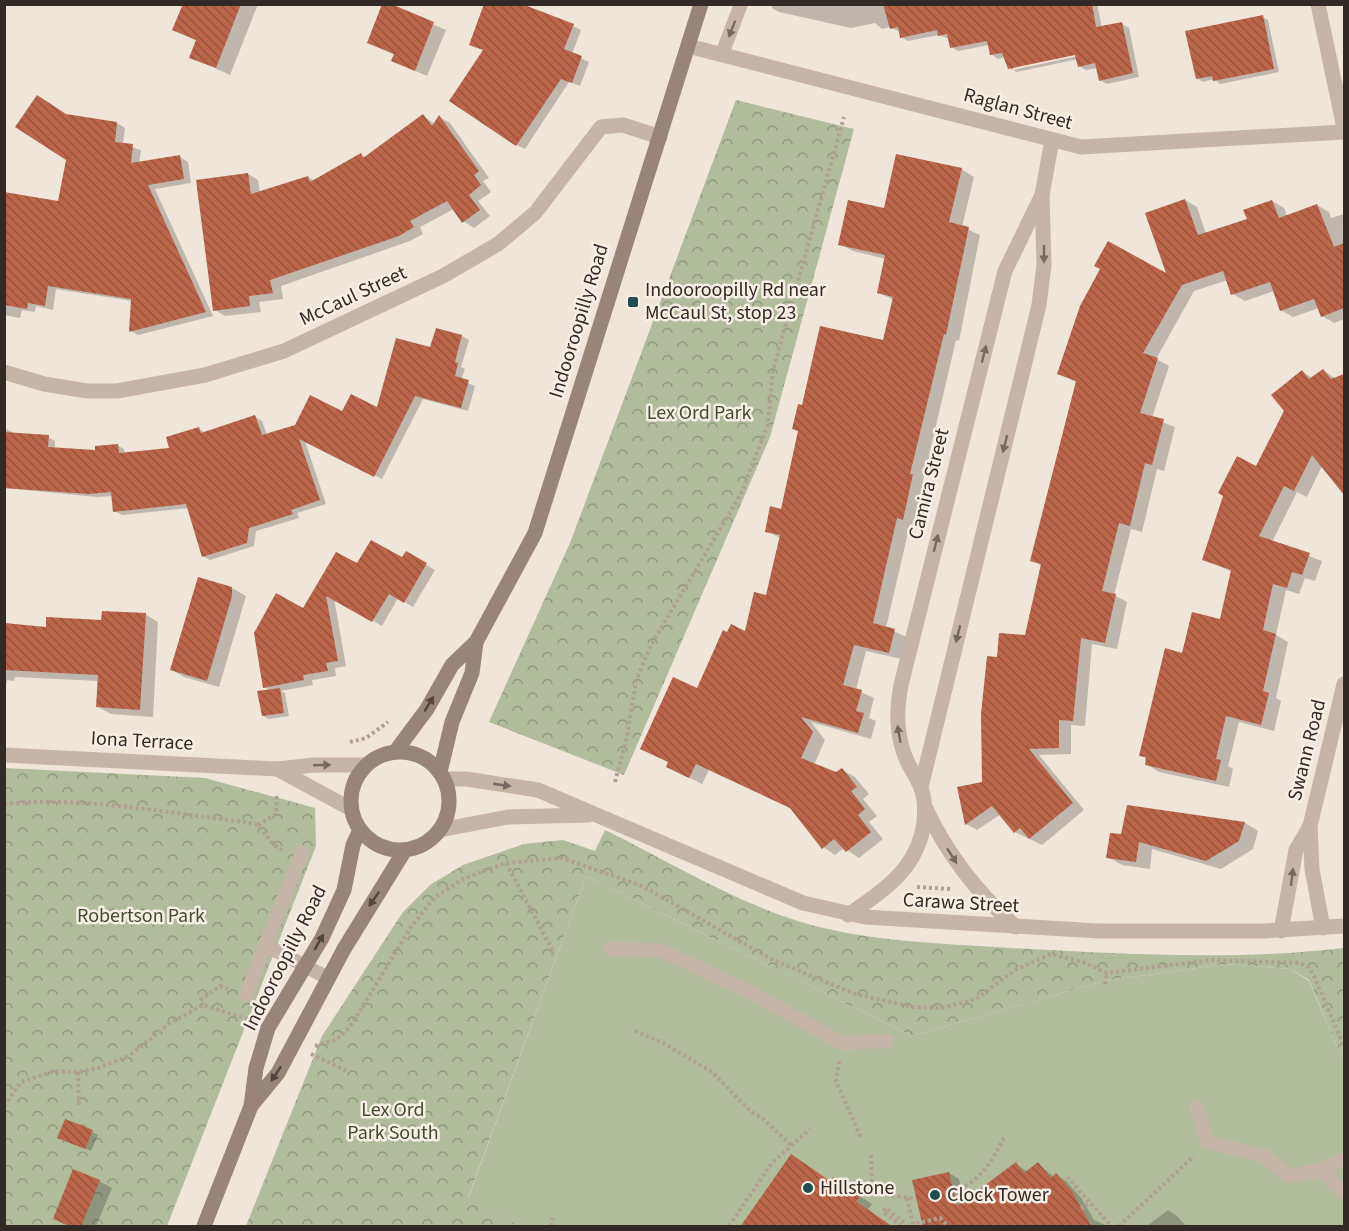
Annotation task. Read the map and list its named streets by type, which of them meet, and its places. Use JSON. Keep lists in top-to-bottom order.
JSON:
{
  "streets": {
    "main road": ["Indooroopilly Road"],
    "street": [
      "Raglan Street",
      "McCaul Street",
      "Camira Street",
      "Iona Terrace",
      "Swann Road",
      "Carawa Street"
    ]
  },
  "crossings": [
    ["Raglan Street", "Indooroopilly Road"],
    ["Raglan Street", "Camira Street"],
    ["McCaul Street", "Indooroopilly Road"],
    ["Indooroopilly Road", "Iona Terrace"],
    ["Indooroopilly Road", "Carawa Street"],
    ["Camira Street", "Carawa Street"],
    ["Iona Terrace", "Carawa Street"],
    ["Swann Road", "Carawa Street"]
  ],
  "parks": ["Lex Ord Park", "Robertson Park", "Lex Ord Park South"],
  "places": {
    "transit": ["Indooroopilly Rd near McCaul St, stop 23"],
    "other": ["Hillstone", "Clock Tower"]
  }
}
